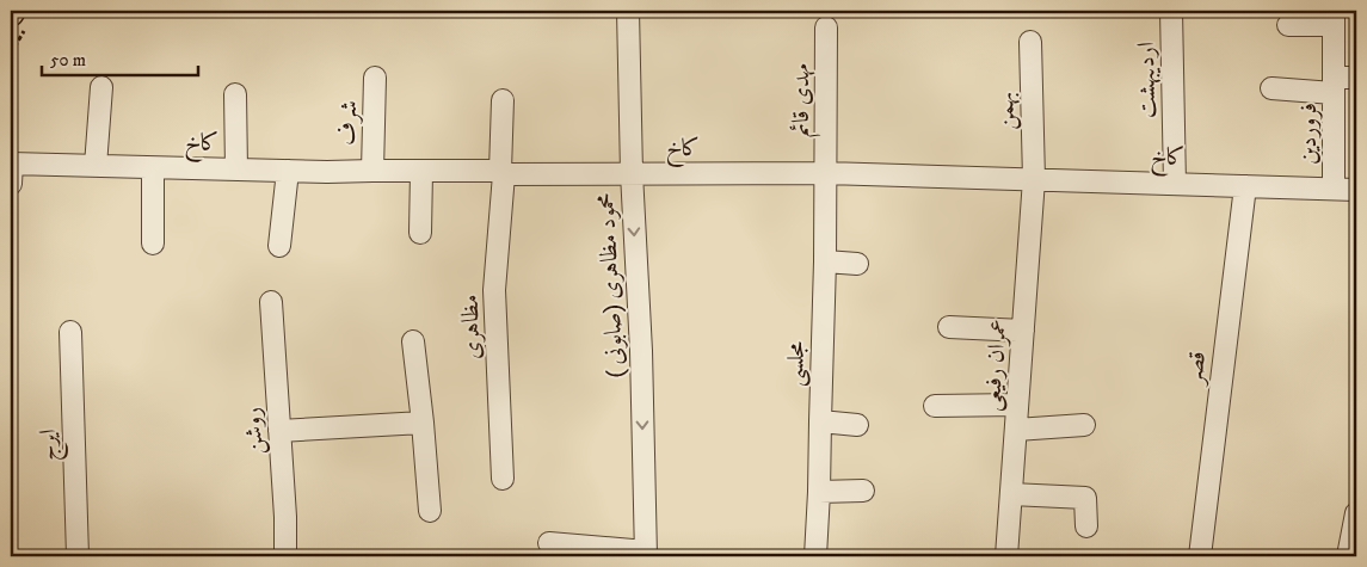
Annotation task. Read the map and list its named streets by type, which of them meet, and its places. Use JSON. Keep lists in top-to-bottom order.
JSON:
{
  "streets": {
    "street": [
      "اردیبهشت",
      "مهدی قائم",
      "بهمن",
      "شرف",
      "فروردین",
      "کاخ",
      "محمود مظاهری (صابونی )",
      "مظاهری",
      "مجلسی",
      "عمران رفیعی",
      "قصر",
      "روشن",
      "ایرج"
    ]
  },
  "crossings": [
    ["اردیبهشت", "کاخ"],
    ["مهدی قائم", "کاخ"],
    ["مهدی قائم", "مجلسی"],
    ["بهمن", "کاخ"],
    ["بهمن", "عمران رفیعی"],
    ["شرف", "کاخ"],
    ["فروردین", "کاخ"],
    ["کاخ", "محمود مظاهری (صابونی )"],
    ["کاخ", "مظاهری"],
    ["کاخ", "مجلسی"],
    ["کاخ", "عمران رفیعی"],
    ["کاخ", "قصر"]
  ],
  "one_way": ["محمود مظاهری (صابونی )"],
  "scale_bar": "50 m"
}
